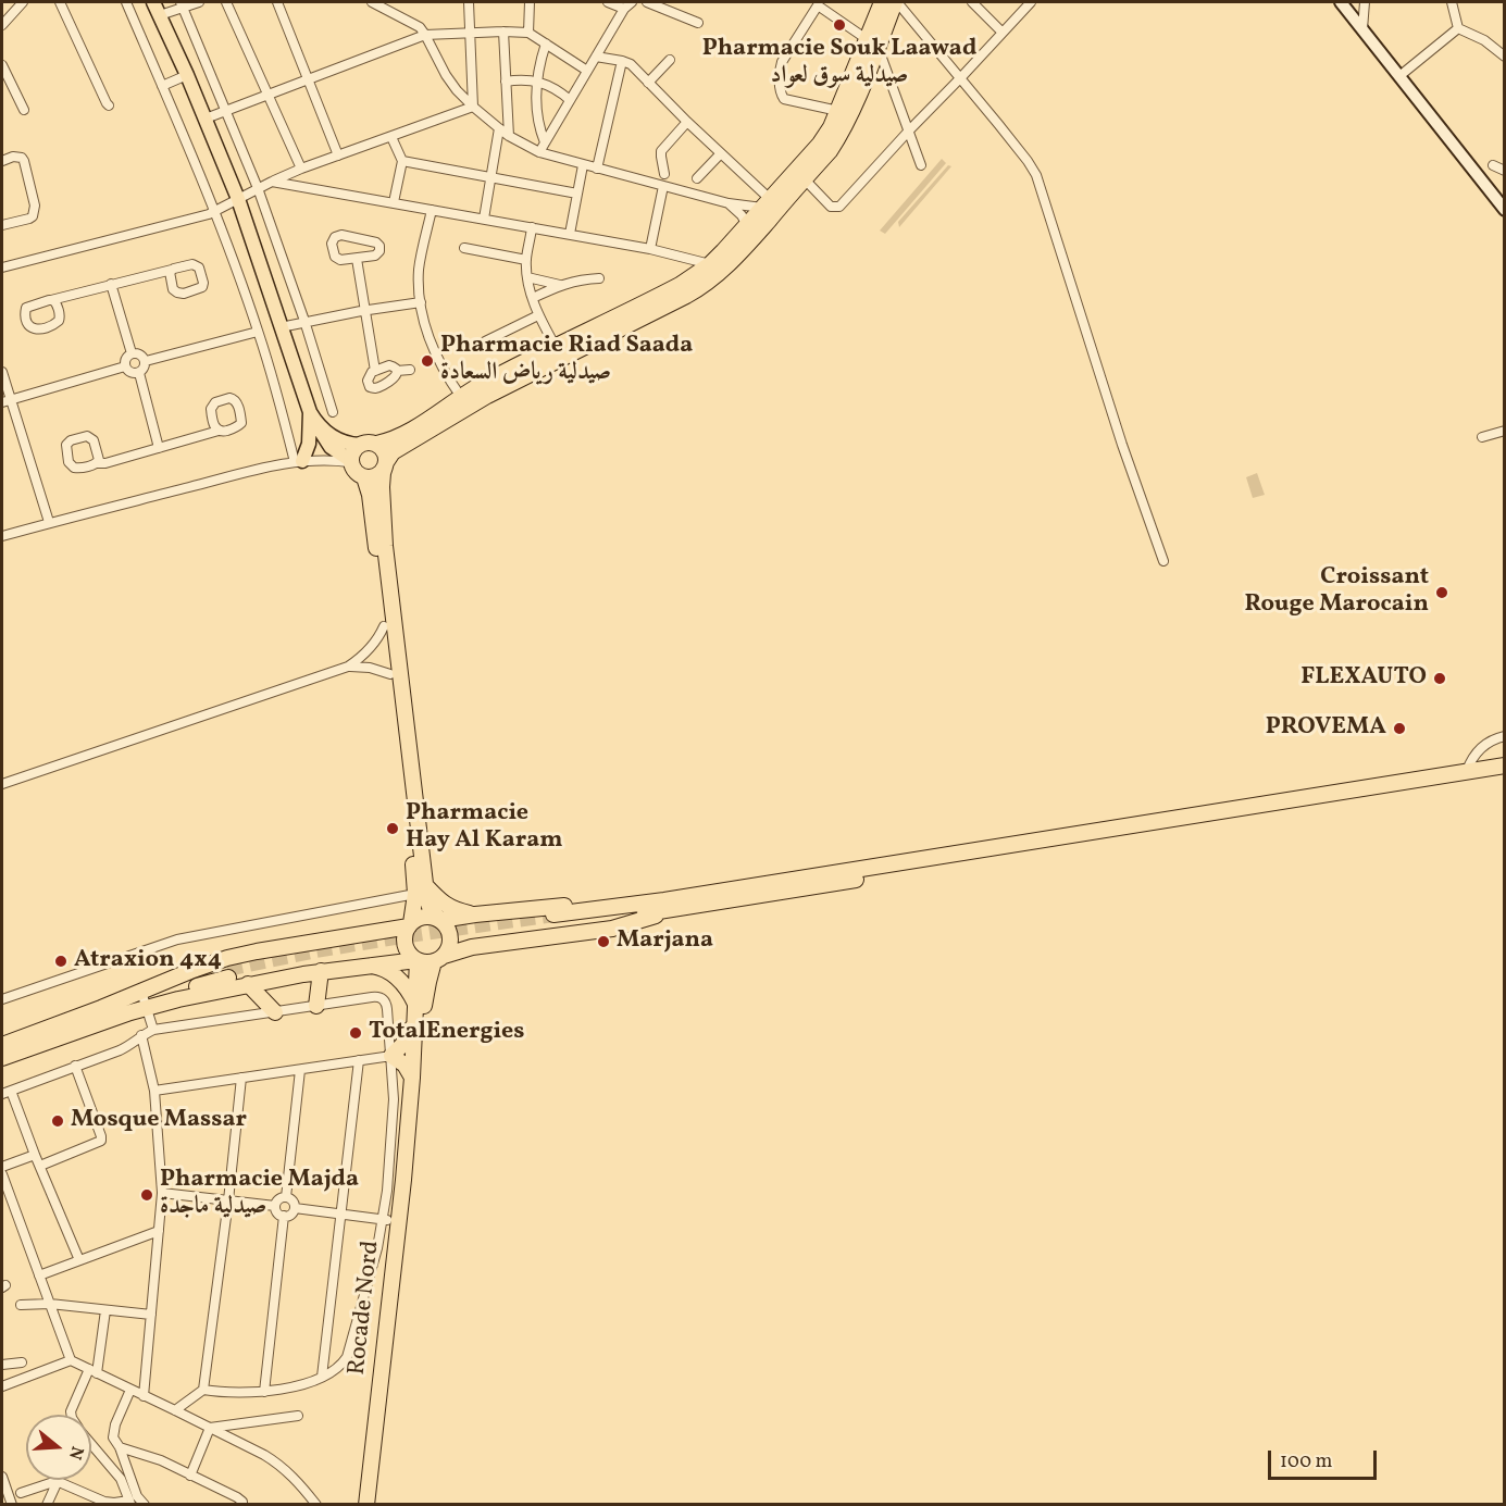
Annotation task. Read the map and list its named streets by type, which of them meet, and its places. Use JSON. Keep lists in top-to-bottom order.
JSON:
{
  "streets": {
    "highway": ["Rocade Nord"]
  },
  "places": [
    "Pharmacie Souk Laawad صيدلية سوق لعواد",
    "Pharmacie Riad Saada صيدلية رياض السعادة",
    "Croissant Rouge Marocain",
    "FLEXAUTO",
    "PROVEMA",
    "Pharmacie Hay Al Karam",
    "Marjana",
    "Atraxion 4x4",
    "TotalEnergies",
    "Mosque Massar",
    "Pharmacie Majda صيدلية ماجدة"
  ],
  "scale_bar": "100 m",
  "north": "right"
}
